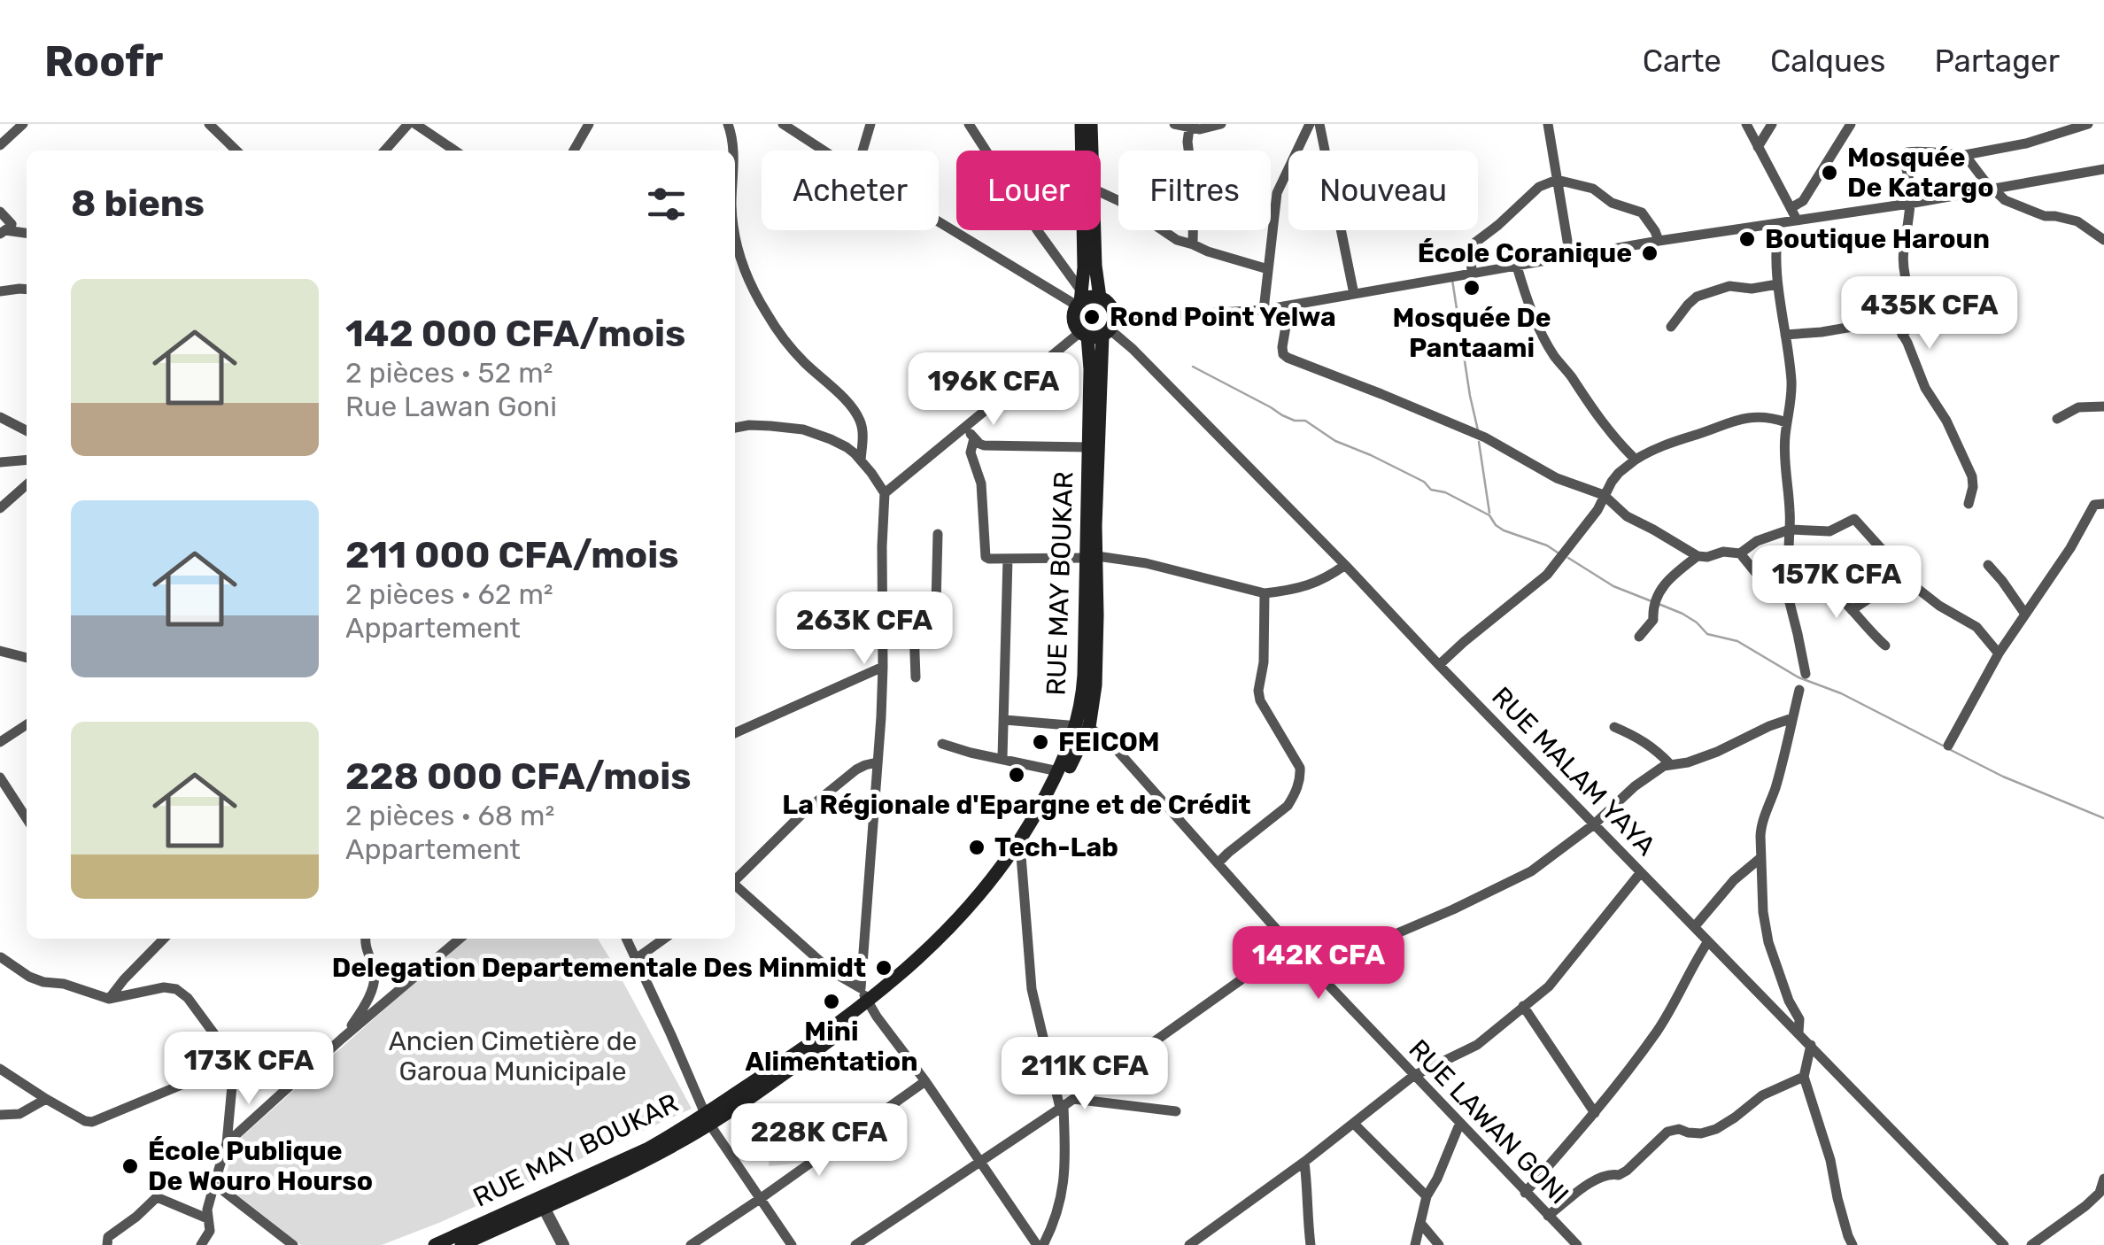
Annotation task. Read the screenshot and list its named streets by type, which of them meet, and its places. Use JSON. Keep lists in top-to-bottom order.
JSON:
{
  "streets": {
    "main road": ["RUE MAY BOUKAR"],
    "street": ["RUE MALAM YAYA", "RUE LAWAN GONI"]
  },
  "crossings": [
    ["RUE MAY BOUKAR", "RUE MALAM YAYA"],
    ["RUE MAY BOUKAR", "RUE LAWAN GONI"]
  ],
  "parks": ["Ancien Cimetière de Garoua Municipale"],
  "places": [
    "Mosquée De Katargo",
    "Boutique Haroun",
    "École Coranique",
    "Mosquée De Pantaami",
    "Rond Point Yelwa",
    "FEICOM",
    "La Régionale d'Epargne et de Crédit",
    "Tech-Lab",
    "Delegation Departementale Des Minmidt",
    "Mini Alimentation",
    "École Publique De Wouro Hourso"
  ],
  "page": {
    "header": "Roofr",
    "nav": ["Carte", "Calques", "Partager"],
    "chip": [
      "Acheter",
      "Louer",
      "Filtres",
      "Nouveau"
    ],
    "heading": "8 biens",
    "list": [
      {
        "name": "142 000 CFA/mois",
        "note": "2 pièces · 52 m² · Rue Lawan Goni"
      },
      {
        "name": "211 000 CFA/mois",
        "note": "2 pièces · 62 m² · Appartement"
      },
      {
        "name": "228 000 CFA/mois",
        "note": "2 pièces · 68 m² · Appartement"
      }
    ],
    "price": [
      "435K CFA",
      "196K CFA",
      "157K CFA",
      "263K CFA",
      "142K CFA",
      "173K CFA",
      "211K CFA",
      "228K CFA"
    ]
  }
}
